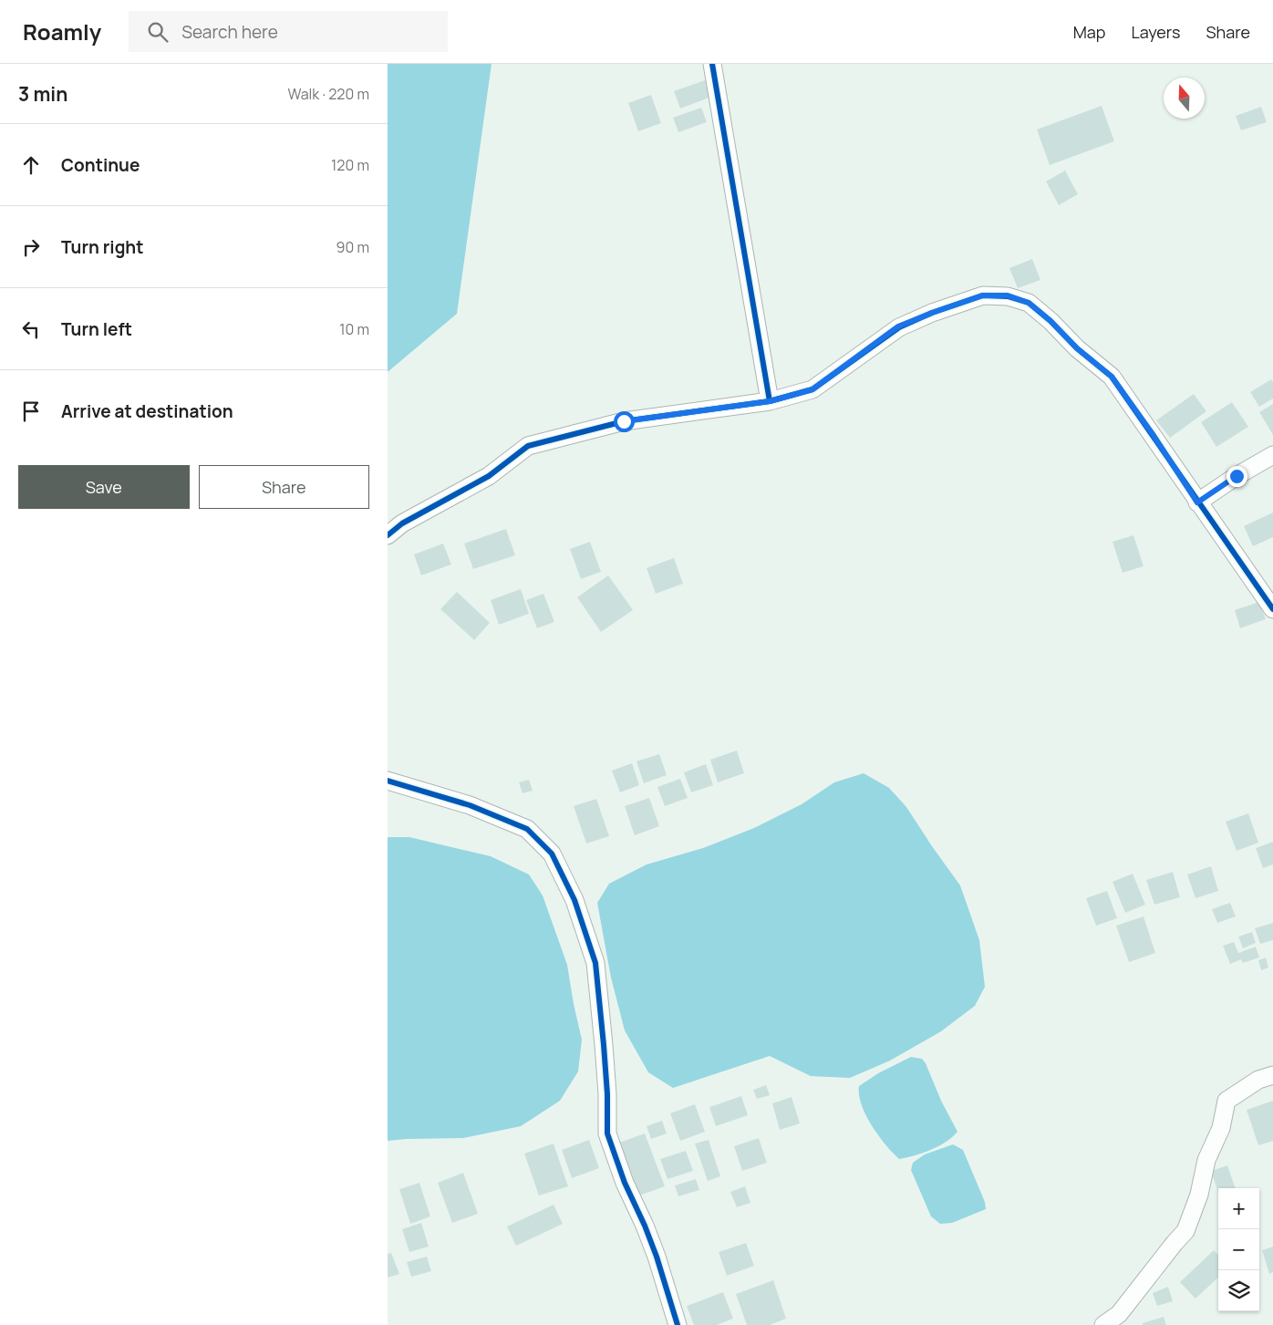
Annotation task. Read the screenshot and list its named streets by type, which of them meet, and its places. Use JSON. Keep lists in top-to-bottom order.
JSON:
{
  "north": "top",
  "page": {
    "header": "Roamly",
    "search": "Search here",
    "nav": ["Map", "Layers", "Share"],
    "heading": ["3 min", "Walk · 220 m"],
    "list": [
      ["Continue", "120 m"],
      ["Turn right", "90 m"],
      ["Turn left", "10 m"],
      "Arrive at destination"
    ],
    "buttons": ["Save", "Share"],
    "map_buttons": ["+", "−"]
  }
}
